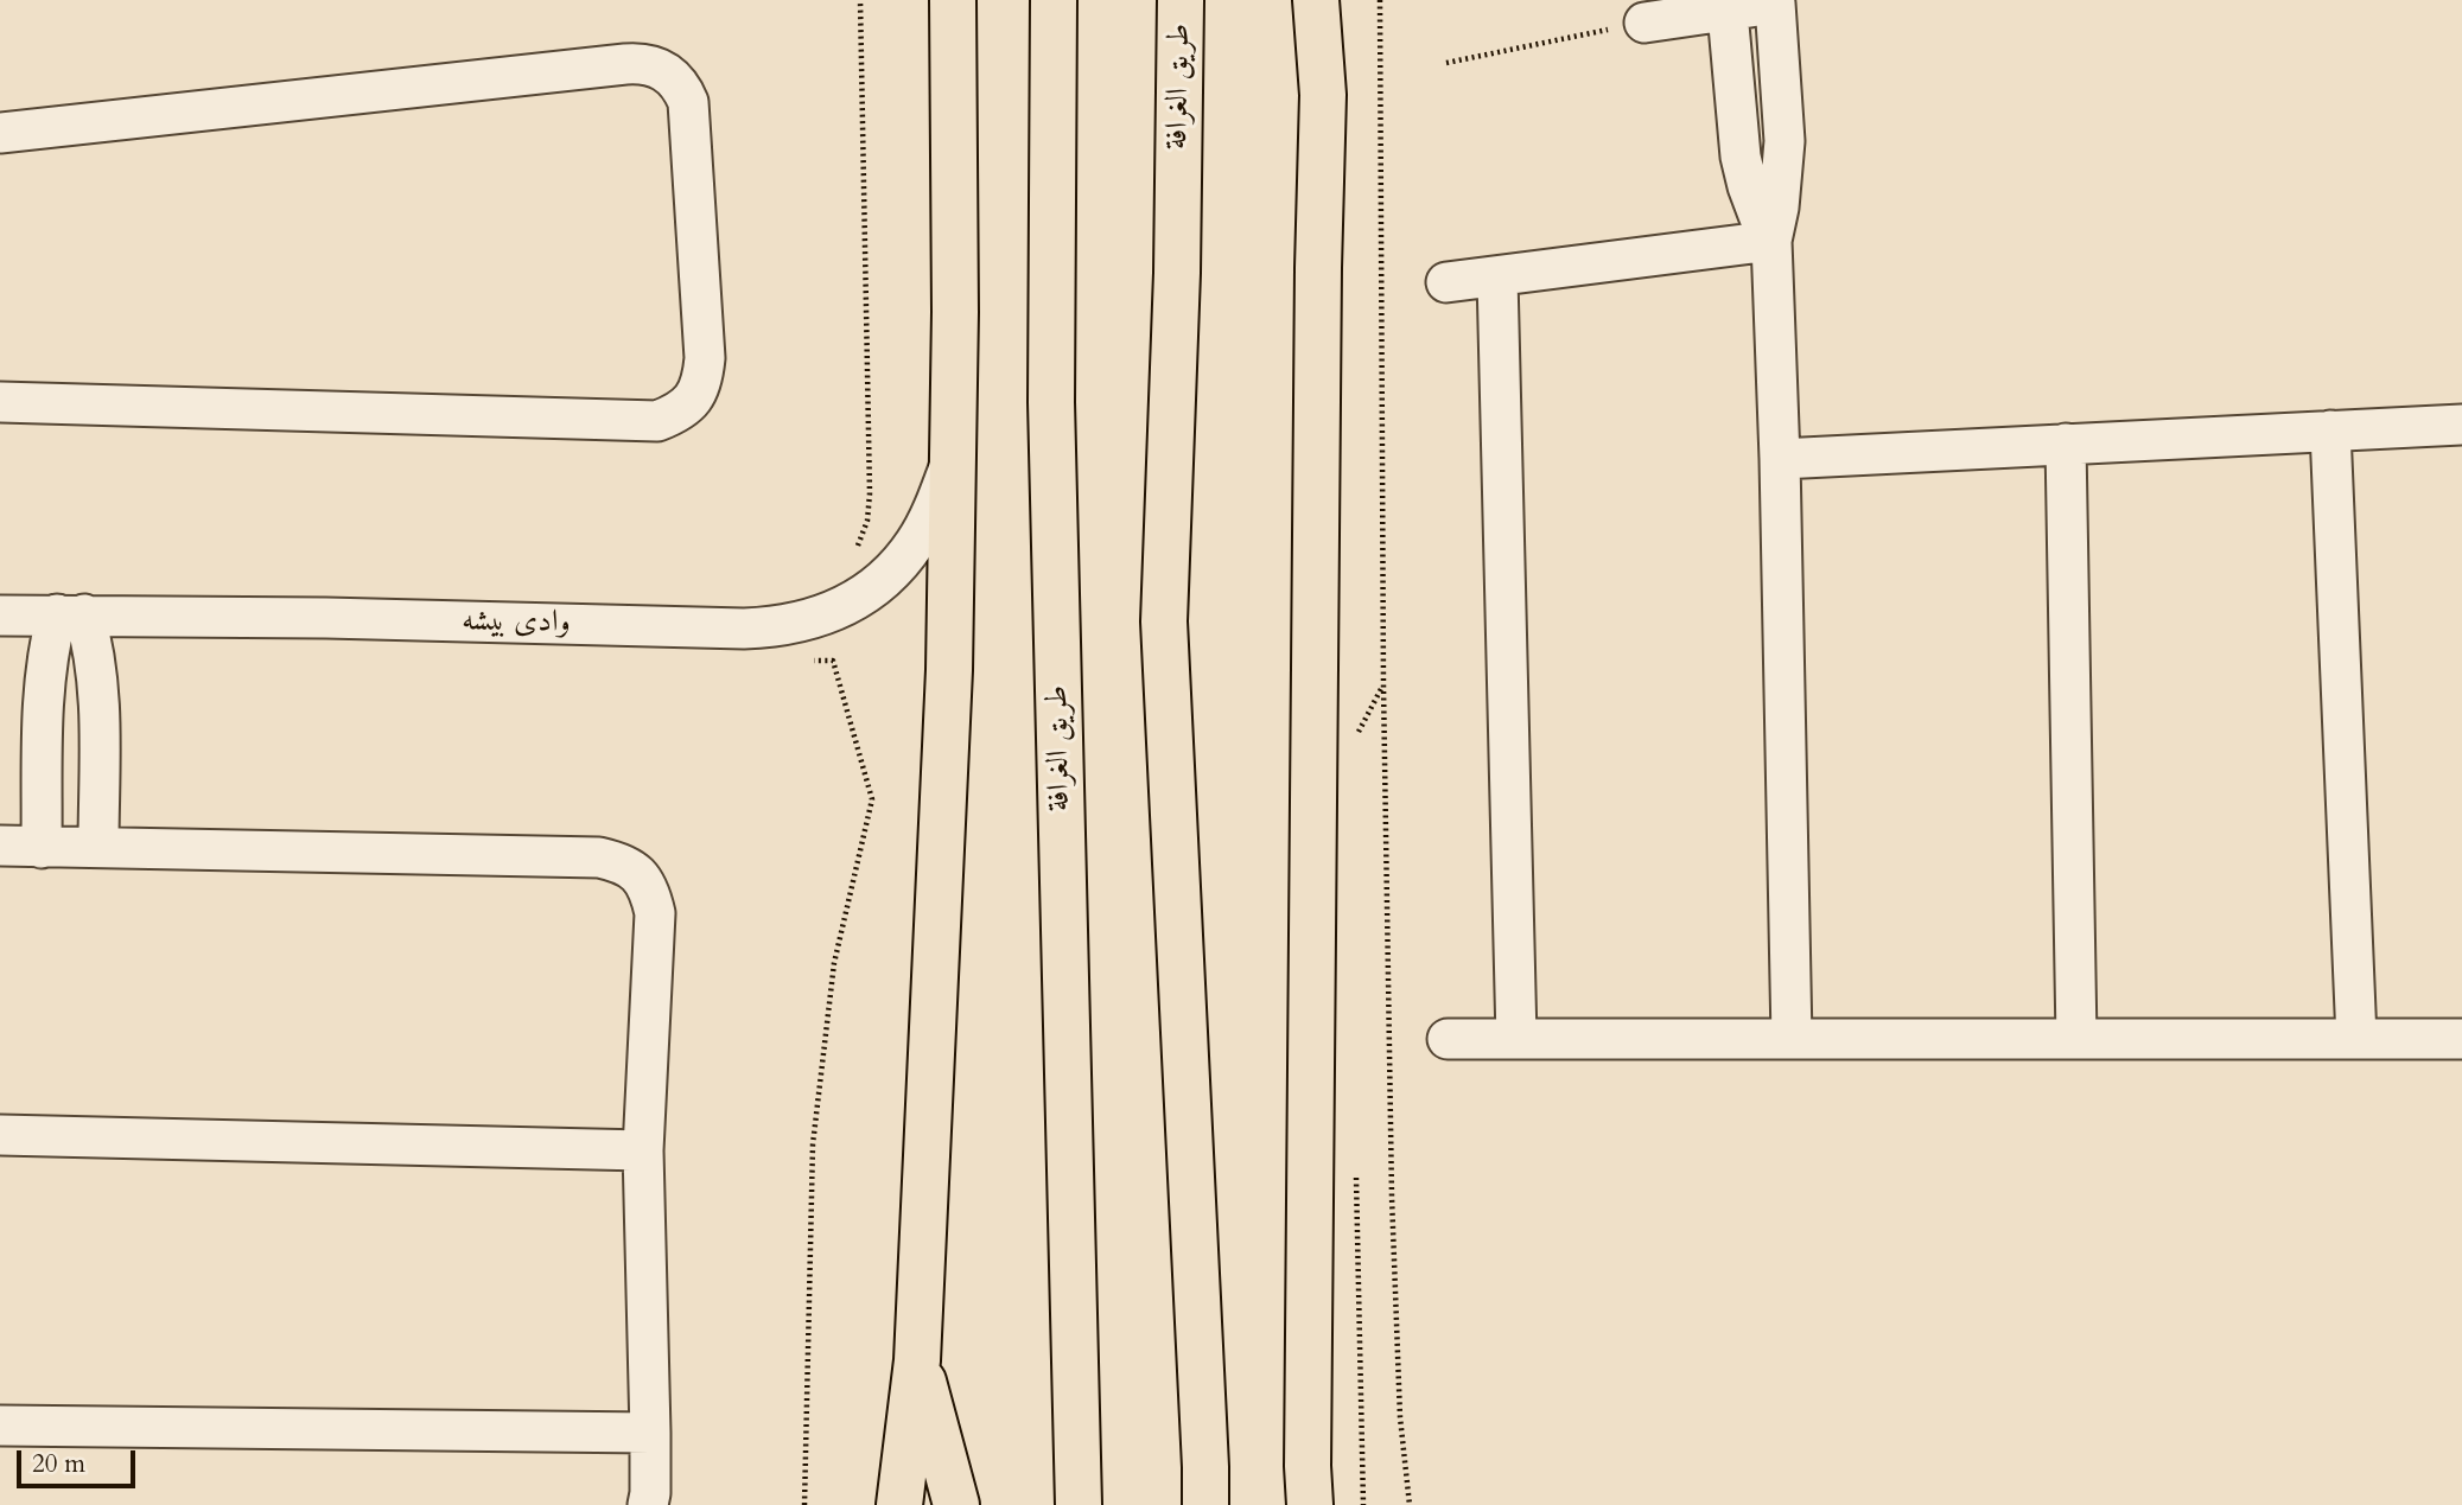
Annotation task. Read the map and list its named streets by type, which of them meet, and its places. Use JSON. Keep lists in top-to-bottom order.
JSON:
{
  "streets": {
    "highway": ["طريق الغرافة"],
    "street": ["وادى بيشه"]
  },
  "scale_bar": "20 m"
}
